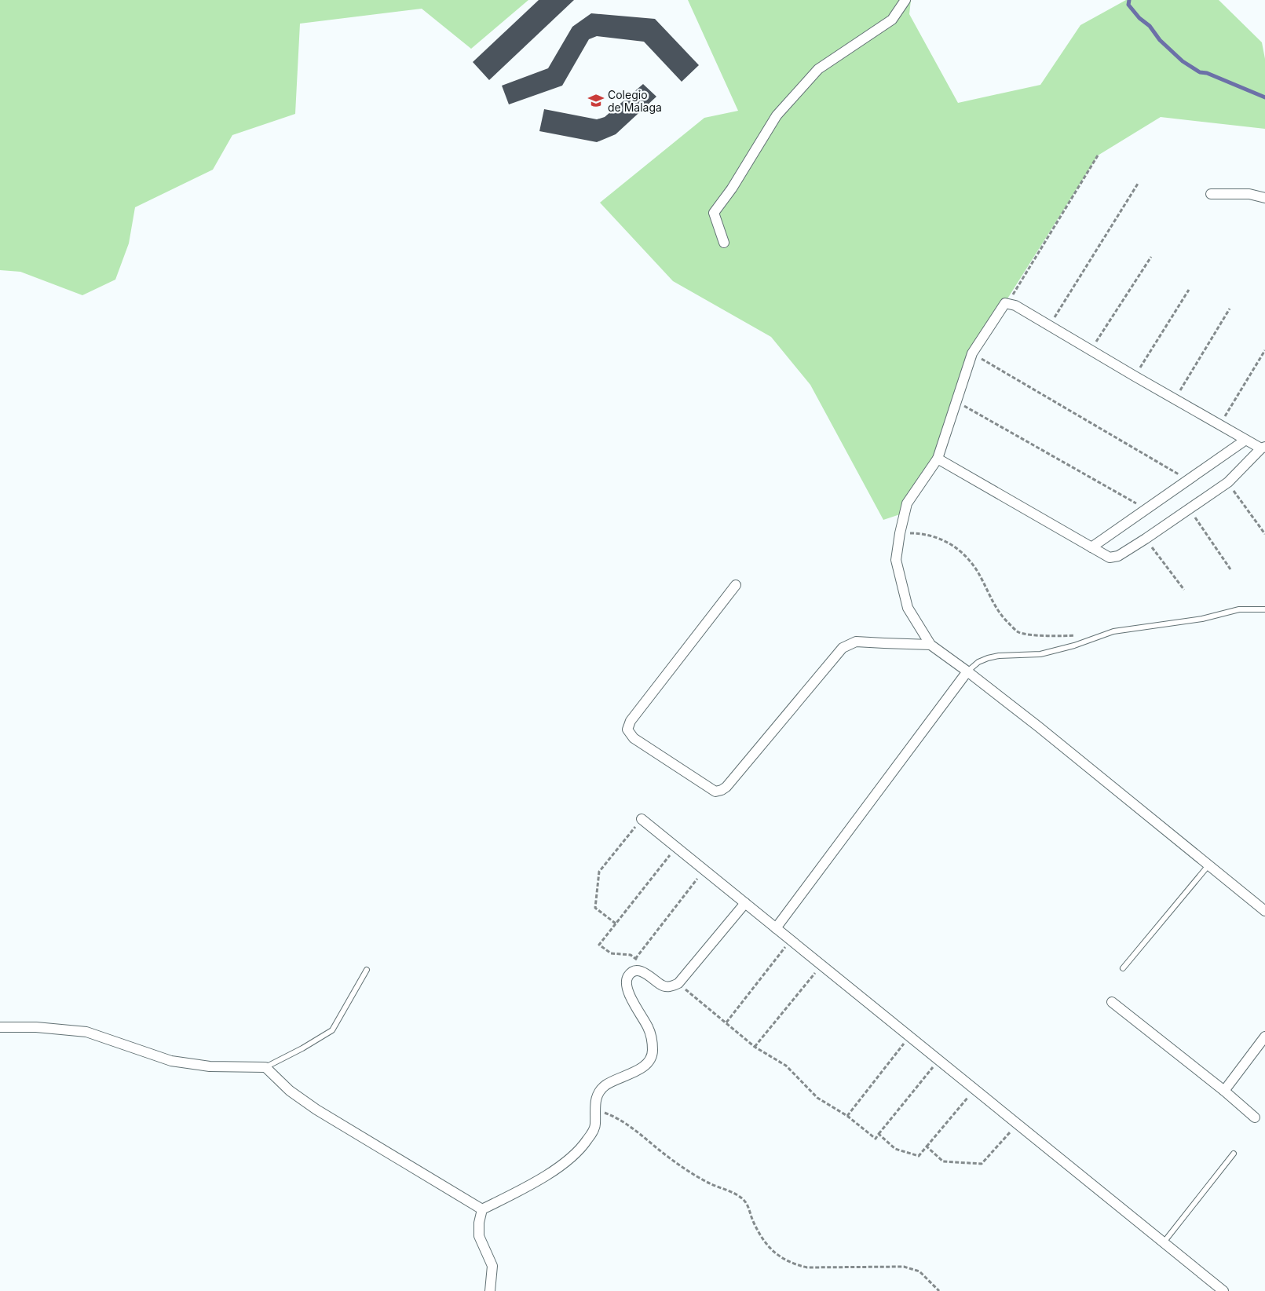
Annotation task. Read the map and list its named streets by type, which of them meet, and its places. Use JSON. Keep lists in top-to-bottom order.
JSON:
{
  "places": {
    "school or university": ["Colegio de Malaga"]
  }
}
